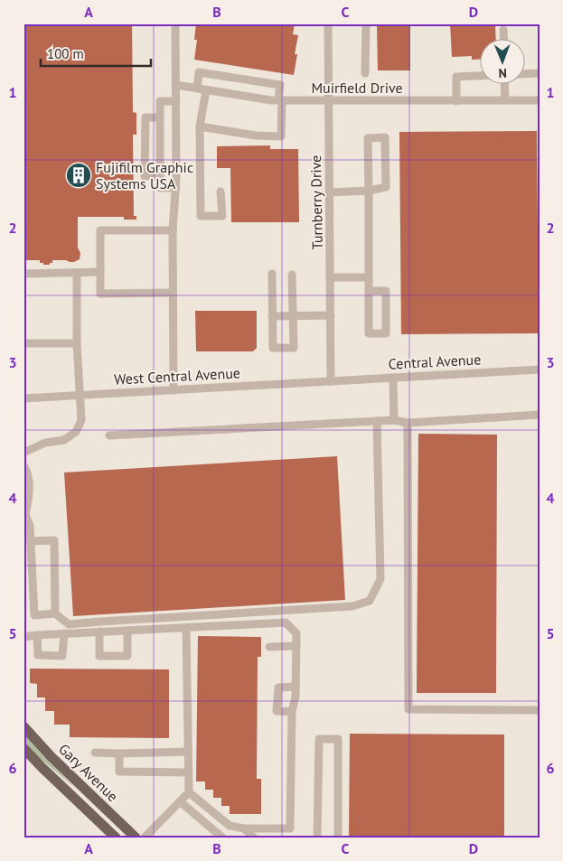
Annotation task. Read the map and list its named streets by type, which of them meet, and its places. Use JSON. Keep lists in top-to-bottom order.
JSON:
{
  "streets": {
    "main road": ["Gary Avenue"],
    "street": [
      "Muirfield Drive",
      "Turnberry Drive",
      "Central Avenue",
      "West Central Avenue"
    ]
  },
  "crossings": [
    ["Muirfield Drive", "Turnberry Drive"],
    ["Turnberry Drive", "Central Avenue"],
    ["Turnberry Drive", "West Central Avenue"],
    ["Central Avenue", "West Central Avenue"]
  ],
  "places": {
    "building": ["Fujifilm Graphic Systems USA"]
  },
  "scale_bar": "100 m",
  "north": "bottom",
  "grid": {
    "columns": [
      "A",
      "B",
      "C",
      "D"
    ],
    "rows": [
      "1",
      "2",
      "3",
      "4",
      "5",
      "6"
    ]
  }
}
